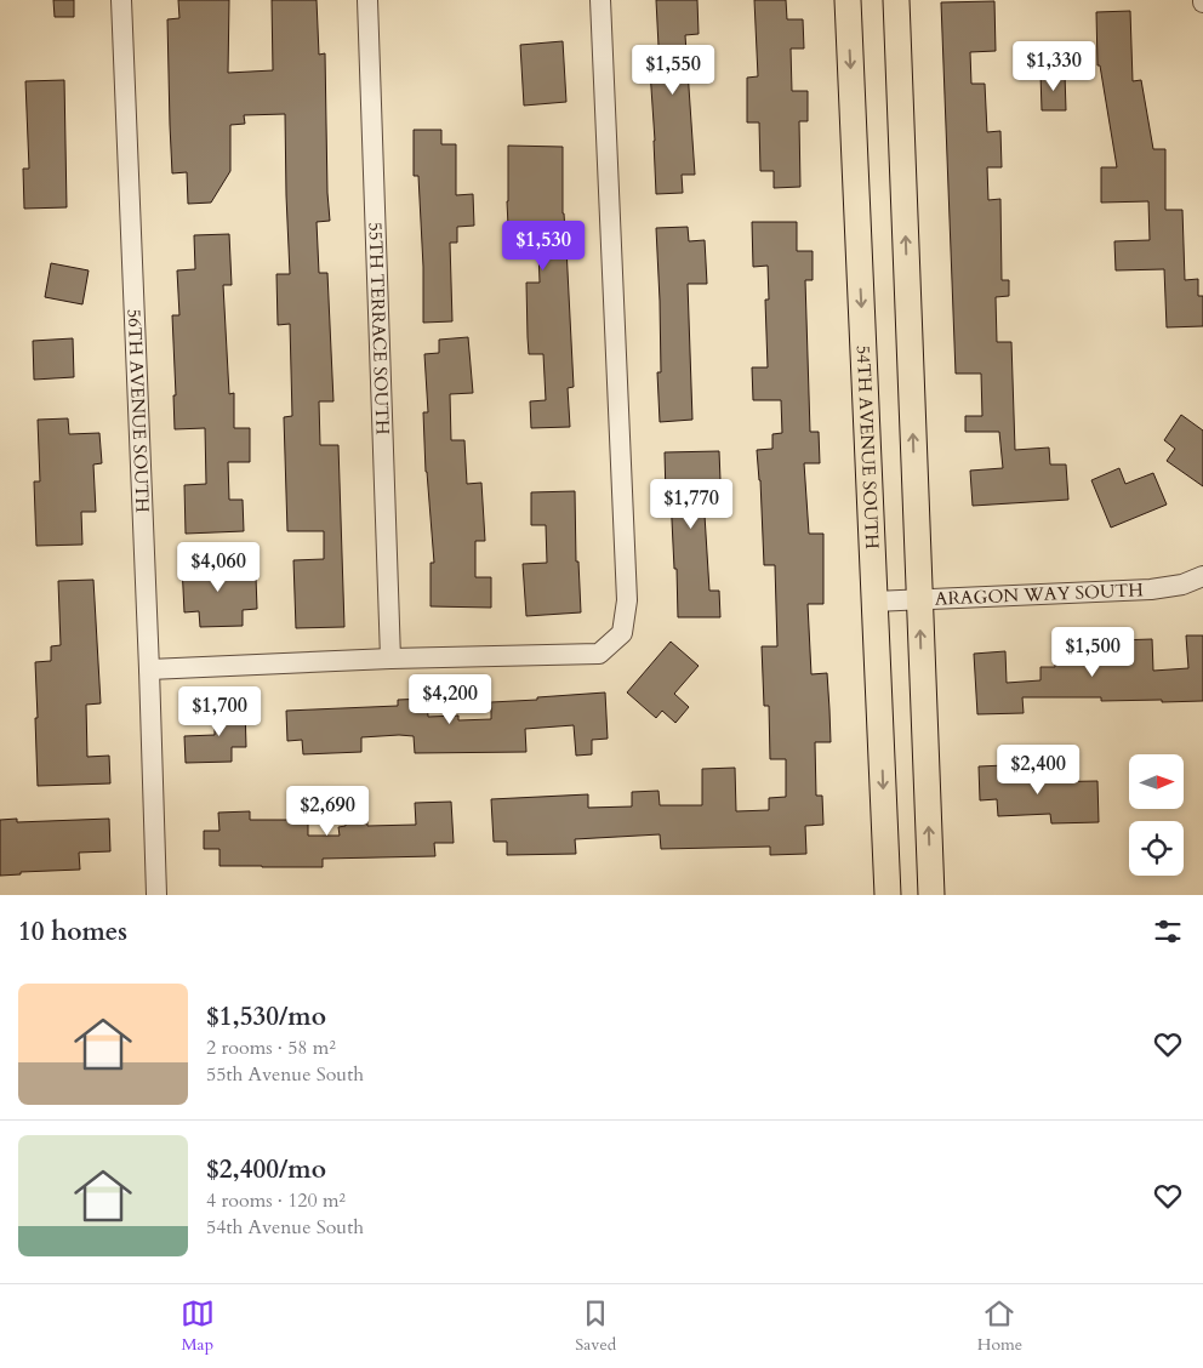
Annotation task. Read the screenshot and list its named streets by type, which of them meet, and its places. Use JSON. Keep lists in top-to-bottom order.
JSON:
{
  "streets": {
    "main road": ["54TH AVENUE SOUTH"],
    "street": ["55TH TERRACE SOUTH", "56TH AVENUE SOUTH", "ARAGON WAY SOUTH"]
  },
  "crossings": [
    ["54TH AVENUE SOUTH", "ARAGON WAY SOUTH"]
  ],
  "north": "right",
  "page": {
    "price": [
      "$1,330",
      "$1,550",
      "$1,530",
      "$1,770",
      "$4,060",
      "$1,500",
      "$4,200",
      "$1,700",
      "$2,400",
      "$2,690"
    ],
    "heading": "10 homes",
    "list": [
      {
        "name": "$1,530/mo",
        "note": "2 rooms · 58 m² · 55th Avenue South"
      },
      {
        "name": "$2,400/mo",
        "note": "4 rooms · 120 m² · 54th Avenue South"
      }
    ],
    "tabs": ["Map", "Saved", "Home"]
  }
}
